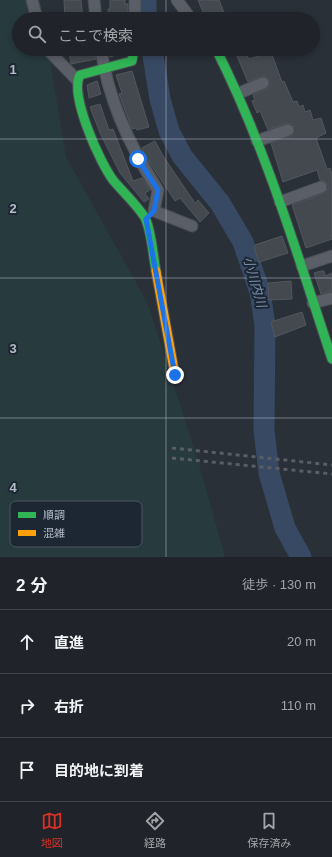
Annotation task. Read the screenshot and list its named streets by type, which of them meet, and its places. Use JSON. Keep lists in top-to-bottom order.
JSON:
{
  "water": ["小川内川"],
  "legend": ["順調", "混雑"],
  "page": {
    "search": "ここで検索",
    "heading": ["2 分", "徒歩 · 130 m"],
    "list": [
      ["直進", "20 m"],
      ["右折", "110 m"],
      "目的地に到着"
    ],
    "nav": ["地図", "経路", "保存済み"]
  },
  "grid": {
    "rows": [
      "1",
      "2",
      "3",
      "4"
    ]
  }
}
